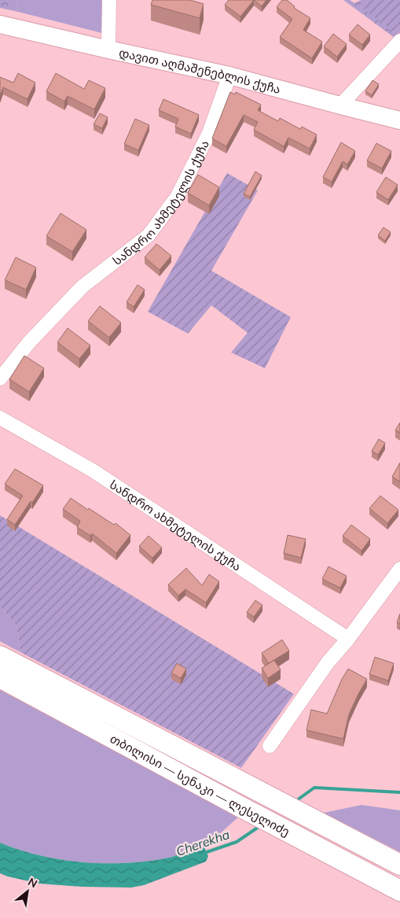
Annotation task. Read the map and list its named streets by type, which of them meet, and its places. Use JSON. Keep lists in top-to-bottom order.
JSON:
{
  "streets": {
    "highway": ["თბილისი — სენაკი — ლესელიძე"],
    "main road": ["დავით აღმაშენებლის ქუჩა"],
    "street": ["სანდრო ახმეტელის ქუჩა"]
  },
  "crossings": [
    ["დავით აღმაშენებლის ქუჩა", "სანდრო ახმეტელის ქუჩა"]
  ],
  "water": ["Cherekha"],
  "north": "top right"
}
